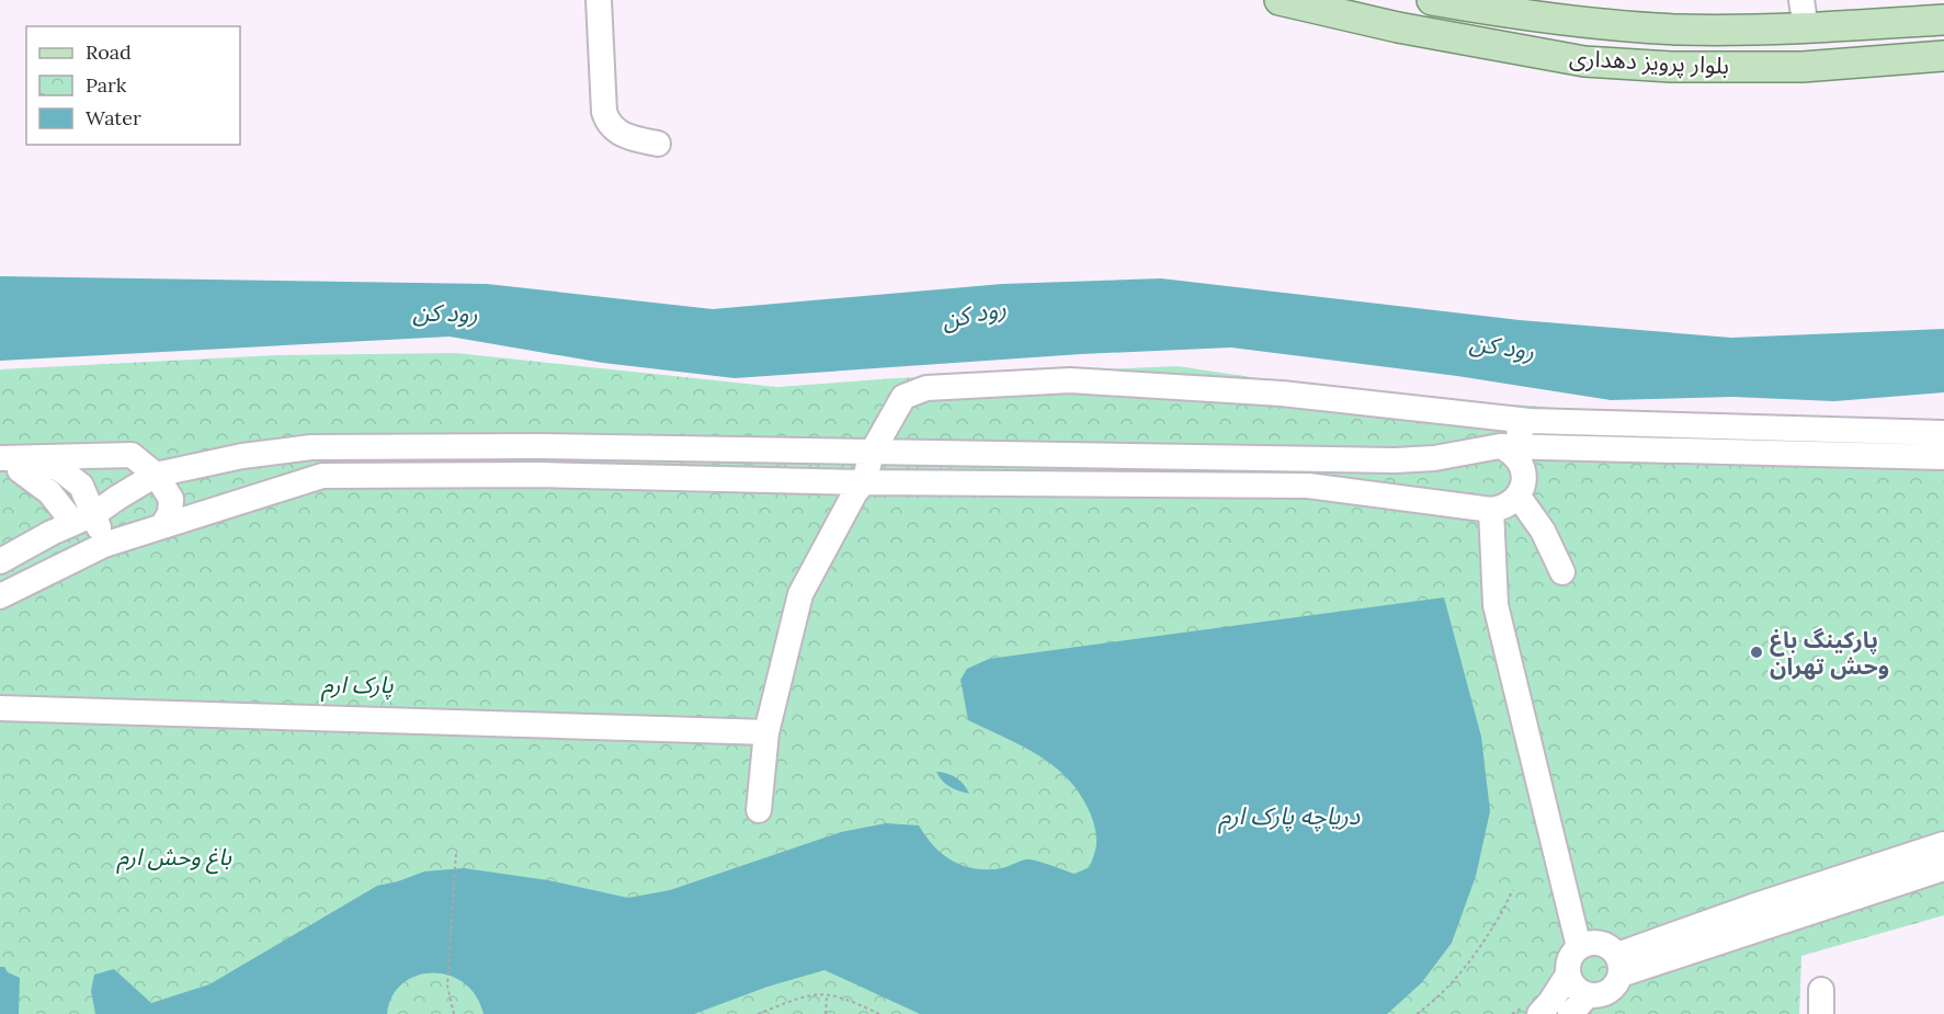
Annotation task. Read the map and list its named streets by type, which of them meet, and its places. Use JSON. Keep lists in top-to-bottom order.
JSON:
{
  "streets": {
    "main road": ["بلوار پرویز دهداری"]
  },
  "water": ["رود کن", "دریاچه پارک ارم"],
  "parks": ["پارک ارم", "باغ وحش ارم"],
  "places": ["پارکینگ باغ وحش تهران"],
  "legend": ["Road", "Park", "Water"]
}
